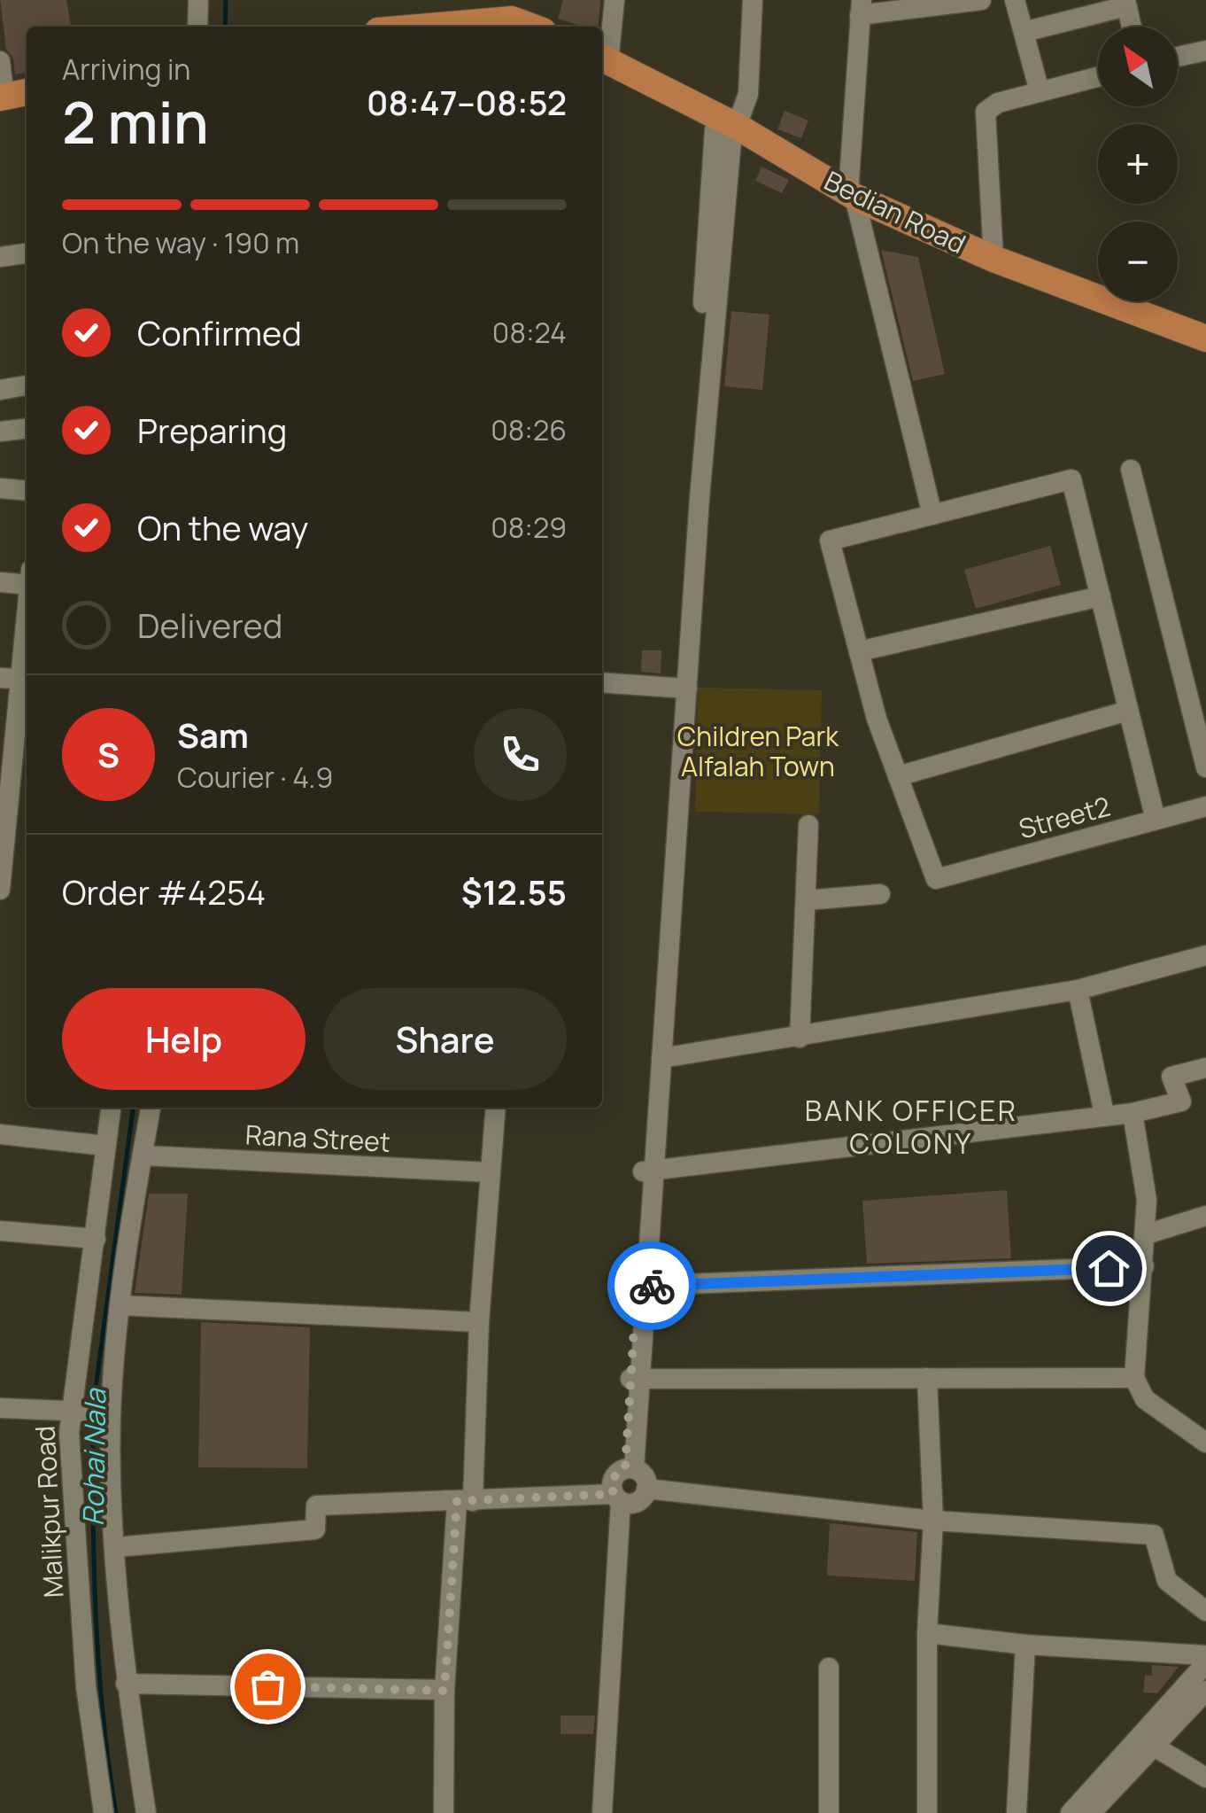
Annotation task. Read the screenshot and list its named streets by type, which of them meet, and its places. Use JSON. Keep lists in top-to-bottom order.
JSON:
{
  "streets": {
    "main road": ["Bedian Road"],
    "street": ["Street2", "Rana Street", "Malikpur Road"]
  },
  "districts": ["BANK OFFICER COLONY"],
  "water": ["Rohai Nala"],
  "parks": ["Children Park Alfalah Town"],
  "north": "top left",
  "page": {
    "map_buttons": ["+", "−"],
    "heading": ["2 min", "Arriving in", "08:47–08:52"],
    "panel": [
      "Sam",
      "Courier · 4.9",
      "Order #4254",
      "$12.55"
    ],
    "bar": "On the way · 190 m",
    "list": [
      ["Confirmed", "08:24"],
      ["Preparing", "08:26"],
      ["On the way", "08:29"],
      "Delivered"
    ],
    "round": "S",
    "buttons": ["Help", "Share"]
  }
}
